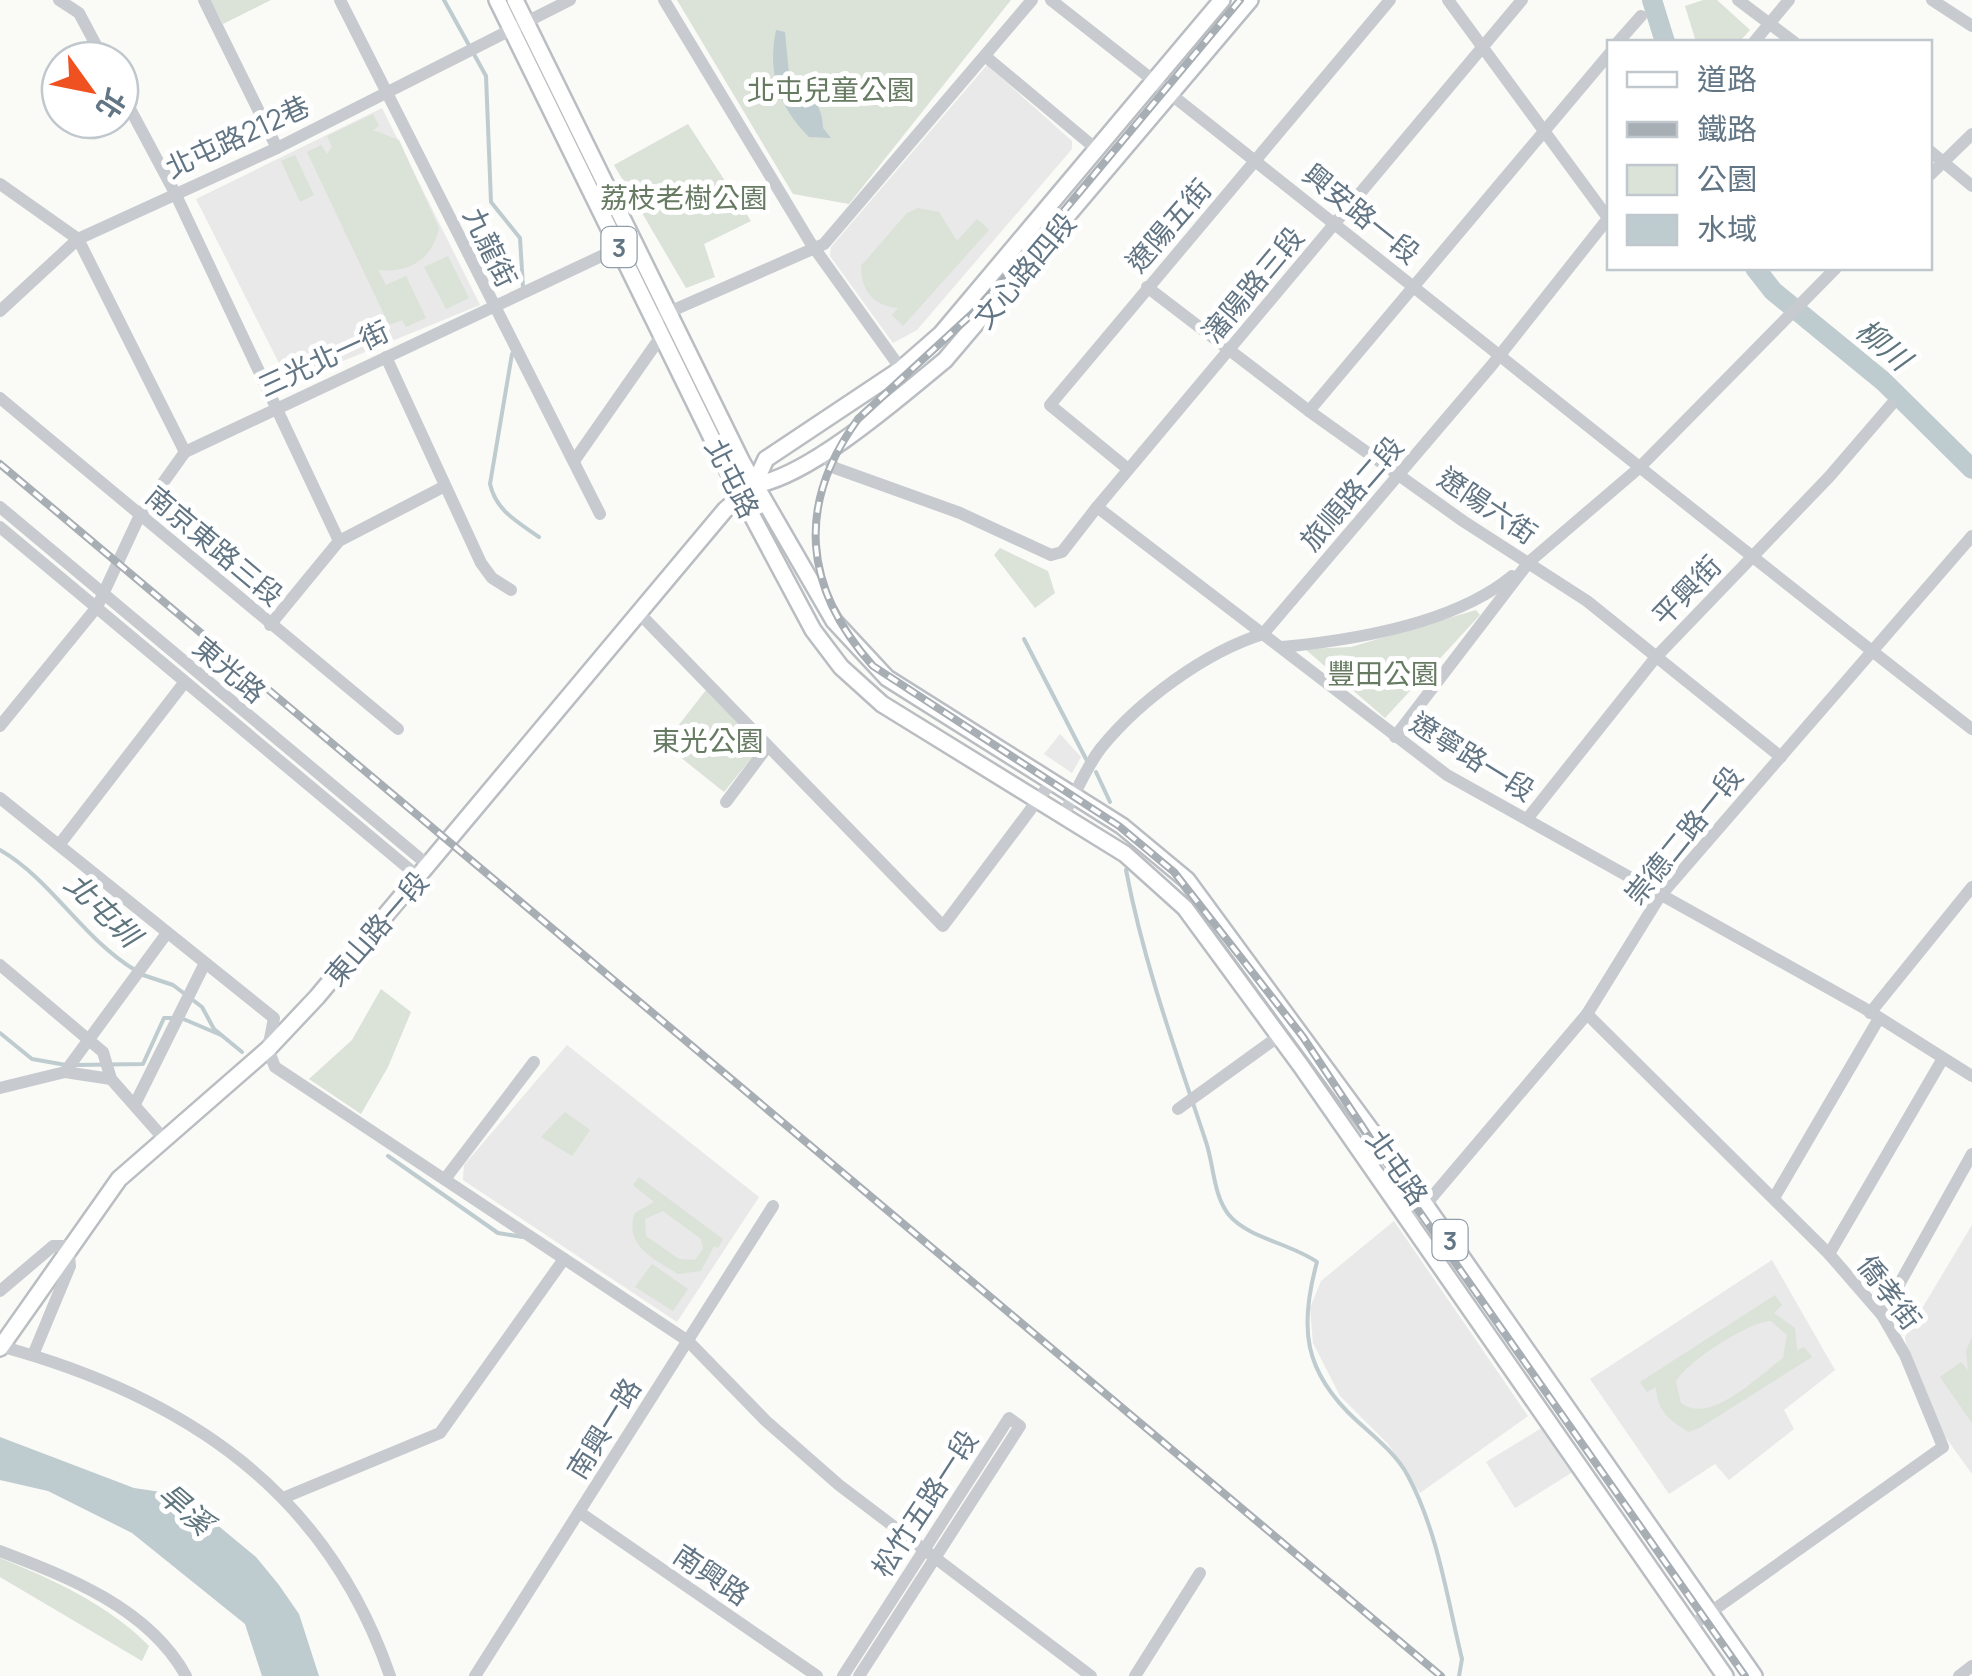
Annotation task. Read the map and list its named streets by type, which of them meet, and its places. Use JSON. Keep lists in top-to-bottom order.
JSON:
{
  "streets": {
    "main road": [
      "3",
      "文心路四段",
      "北屯路",
      "東山路一段"
    ],
    "street": [
      "北屯路212巷",
      "興安路一段",
      "遼陽五街",
      "九龍街",
      "瀋陽路三段",
      "三光北一街",
      "旅順路二段",
      "遼陽六街",
      "南京東路三段",
      "平興街",
      "東光路",
      "遼寧路一段",
      "崇德二路一段",
      "僑孝街",
      "南興一路",
      "松竹五路一段",
      "南興路"
    ]
  },
  "crossings": [
    ["北屯路212巷", "九龍街"],
    ["北屯路212巷", "北屯路"],
    ["興安路一段", "遼陽五街"],
    ["興安路一段", "文心路四段"],
    ["興安路一段", "瀋陽路三段"],
    ["興安路一段", "旅順路二段"],
    ["興安路一段", "平興街"],
    ["興安路一段", "崇德二路一段"],
    ["遼陽五街", "瀋陽路三段"],
    ["遼陽五街", "遼陽六街"],
    ["九龍街", "三光北一街"],
    ["文心路四段", "北屯路"],
    ["文心路四段", "東山路一段"],
    ["瀋陽路三段", "遼陽六街"],
    ["瀋陽路三段", "遼寧路一段"],
    ["三光北一街", "北屯路"],
    ["三光北一街", "南京東路三段"],
    ["三光北一街", "東光路"],
    ["北屯路", "旅順路二段"],
    ["北屯路", "崇德二路一段"],
    ["北屯路", "東山路一段"],
    ["北屯路", "僑孝街"],
    ["旅順路二段", "遼陽六街"],
    ["旅順路二段", "遼寧路一段"],
    ["遼陽六街", "平興街"],
    ["遼陽六街", "崇德二路一段"],
    ["平興街", "遼寧路一段"],
    ["東光路", "東山路一段"],
    ["遼寧路一段", "崇德二路一段"],
    ["崇德二路一段", "僑孝街"],
    ["南興一路", "南興路"]
  ],
  "water": ["柳川", "北屯圳", "旱溪"],
  "parks": [
    "北屯兒童公園",
    "荔枝老樹公園",
    "豐田公園",
    "東光公園"
  ],
  "legend": [
    "道路",
    "鐵路",
    "公園",
    "水域"
  ],
  "north": "bottom right"
}
